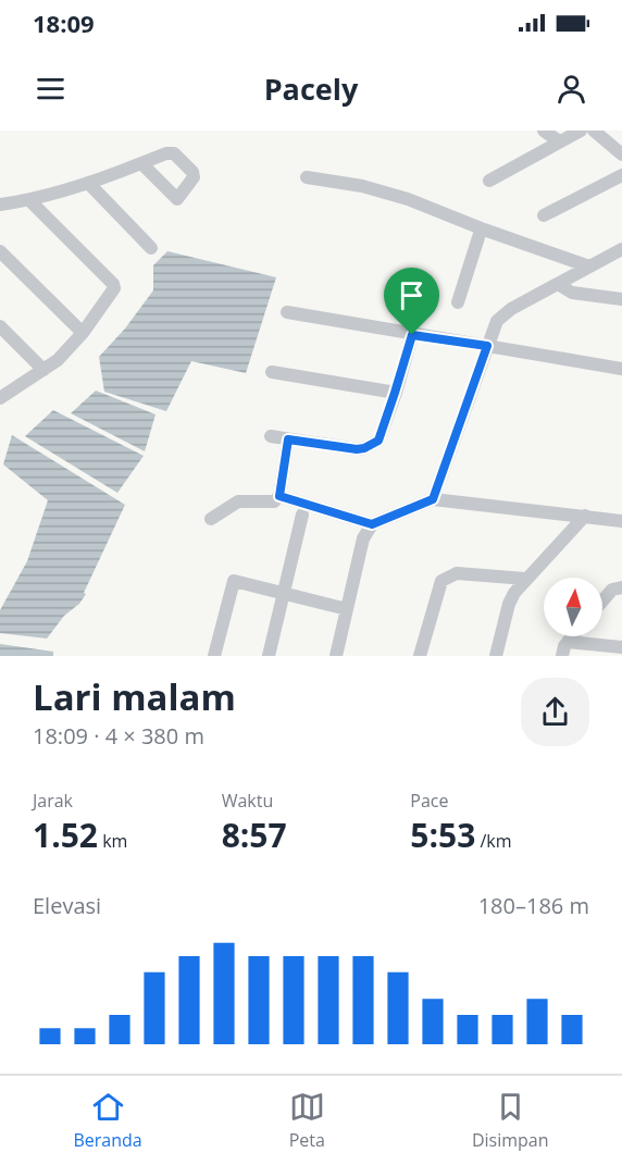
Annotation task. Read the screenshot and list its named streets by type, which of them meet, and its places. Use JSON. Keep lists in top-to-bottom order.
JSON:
{
  "north": "top",
  "page": {
    "status": "18:09",
    "header": "Pacely",
    "heading": ["Lari malam", "18:09 · 4 × 380 m"],
    "stats": [
      ["Jarak", "1.52 km"],
      ["Waktu", "8:57"],
      ["Pace", "5:53 /km"]
    ],
    "chart": ["Elevasi", "180–186 m"],
    "tabs": ["Beranda", "Peta", "Disimpan"]
  }
}
